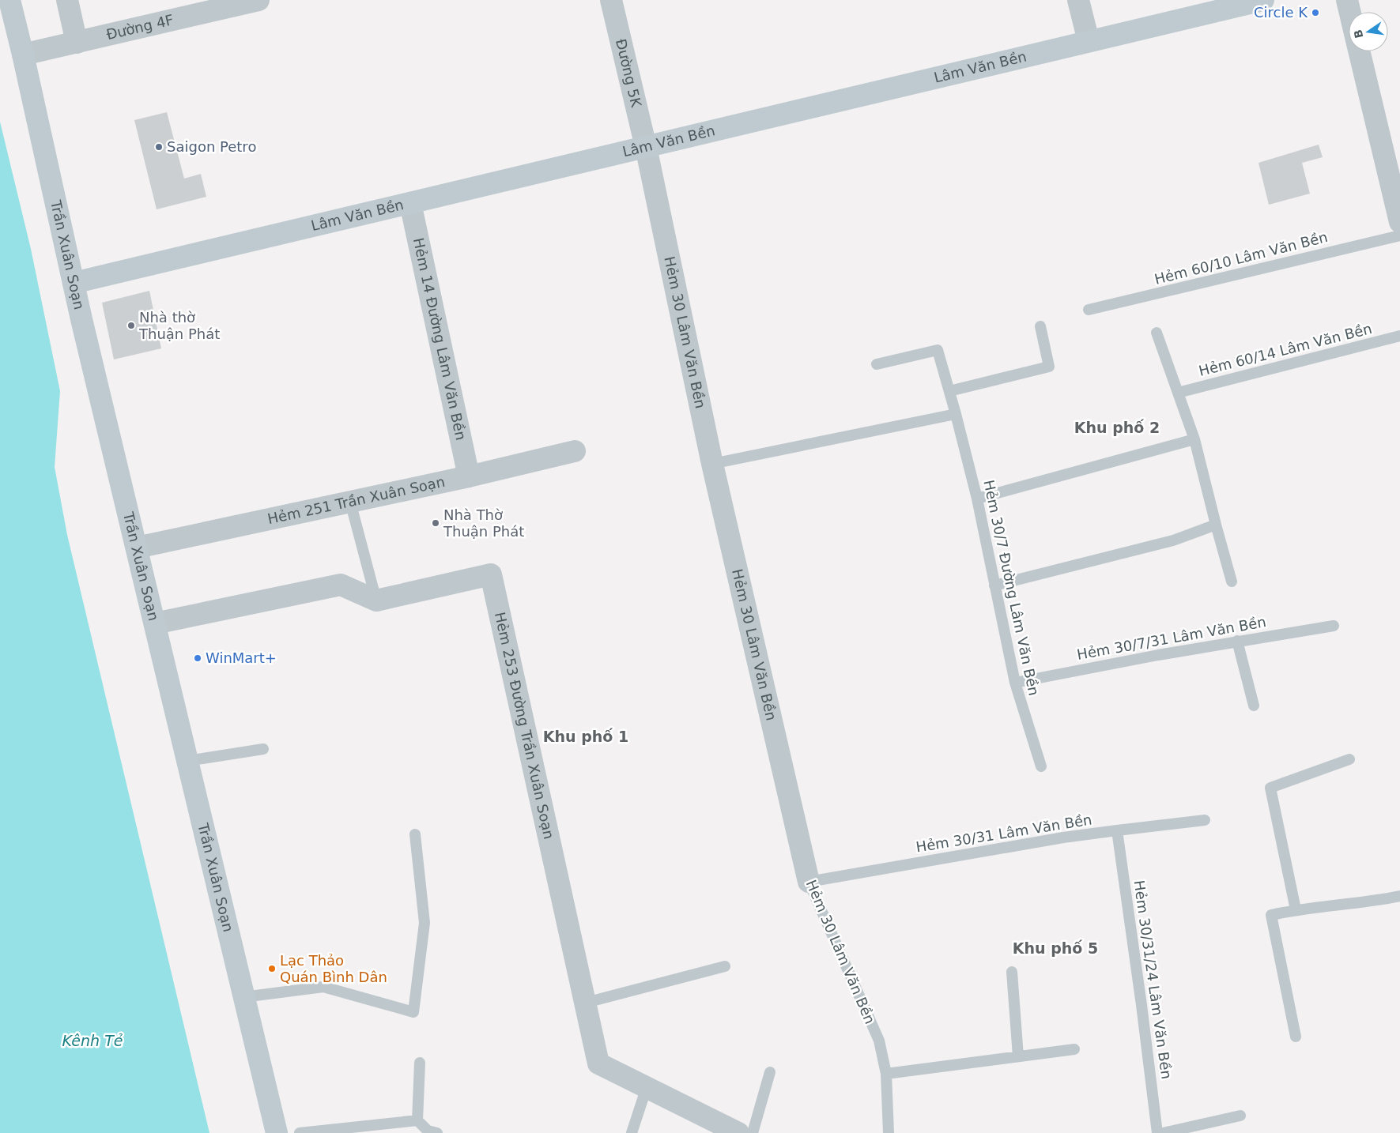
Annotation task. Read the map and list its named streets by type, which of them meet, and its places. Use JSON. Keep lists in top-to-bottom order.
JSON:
{
  "streets": {
    "street": [
      "Đường 4F",
      "Lâm Văn Bền",
      "Đường 5K",
      "Trần Xuân Soạn",
      "Hẻm 30 Lâm Văn Bền",
      "Hẻm 14 Đường Lâm Văn Bền",
      "Hẻm 251 Trần Xuân Soạn",
      "Hẻm 253 Đường Trần Xuân Soạn"
    ],
    "lane": [
      "Hẻm 60/10 Lâm Văn Bền",
      "Hẻm 60/14 Lâm Văn Bền",
      "Hẻm 30/7 Đường Lâm Văn Bền",
      "Hẻm 30/7/31 Lâm Văn Bền",
      "Hẻm 30/31 Lâm Văn Bền",
      "Hẻm 30/31/24 Lâm Văn Bền"
    ]
  },
  "crossings": [
    ["Đường 4F", "Trần Xuân Soạn"],
    ["Lâm Văn Bền", "Đường 5K"],
    ["Lâm Văn Bền", "Trần Xuân Soạn"],
    ["Lâm Văn Bền", "Hẻm 30 Lâm Văn Bền"],
    ["Lâm Văn Bền", "Hẻm 14 Đường Lâm Văn Bền"],
    ["Đường 5K", "Hẻm 30 Lâm Văn Bền"],
    ["Trần Xuân Soạn", "Hẻm 251 Trần Xuân Soạn"],
    ["Hẻm 30 Lâm Văn Bền", "Hẻm 30/31 Lâm Văn Bền"],
    ["Hẻm 14 Đường Lâm Văn Bền", "Hẻm 251 Trần Xuân Soạn"],
    ["Hẻm 30/7 Đường Lâm Văn Bền", "Hẻm 30/7/31 Lâm Văn Bền"],
    ["Hẻm 30/31 Lâm Văn Bền", "Hẻm 30/31/24 Lâm Văn Bền"]
  ],
  "districts": ["Khu phố 2", "Khu phố 1", "Khu phố 5"],
  "water": ["Kênh Tẻ"],
  "places": [
    "Circle K",
    "Saigon Petro",
    "Nhà thờ Thuận Phát",
    "Nhà Thờ Thuận Phát",
    "WinMart+",
    "Lạc Thảo Quán Bình Dân"
  ],
  "north": "left"
}
